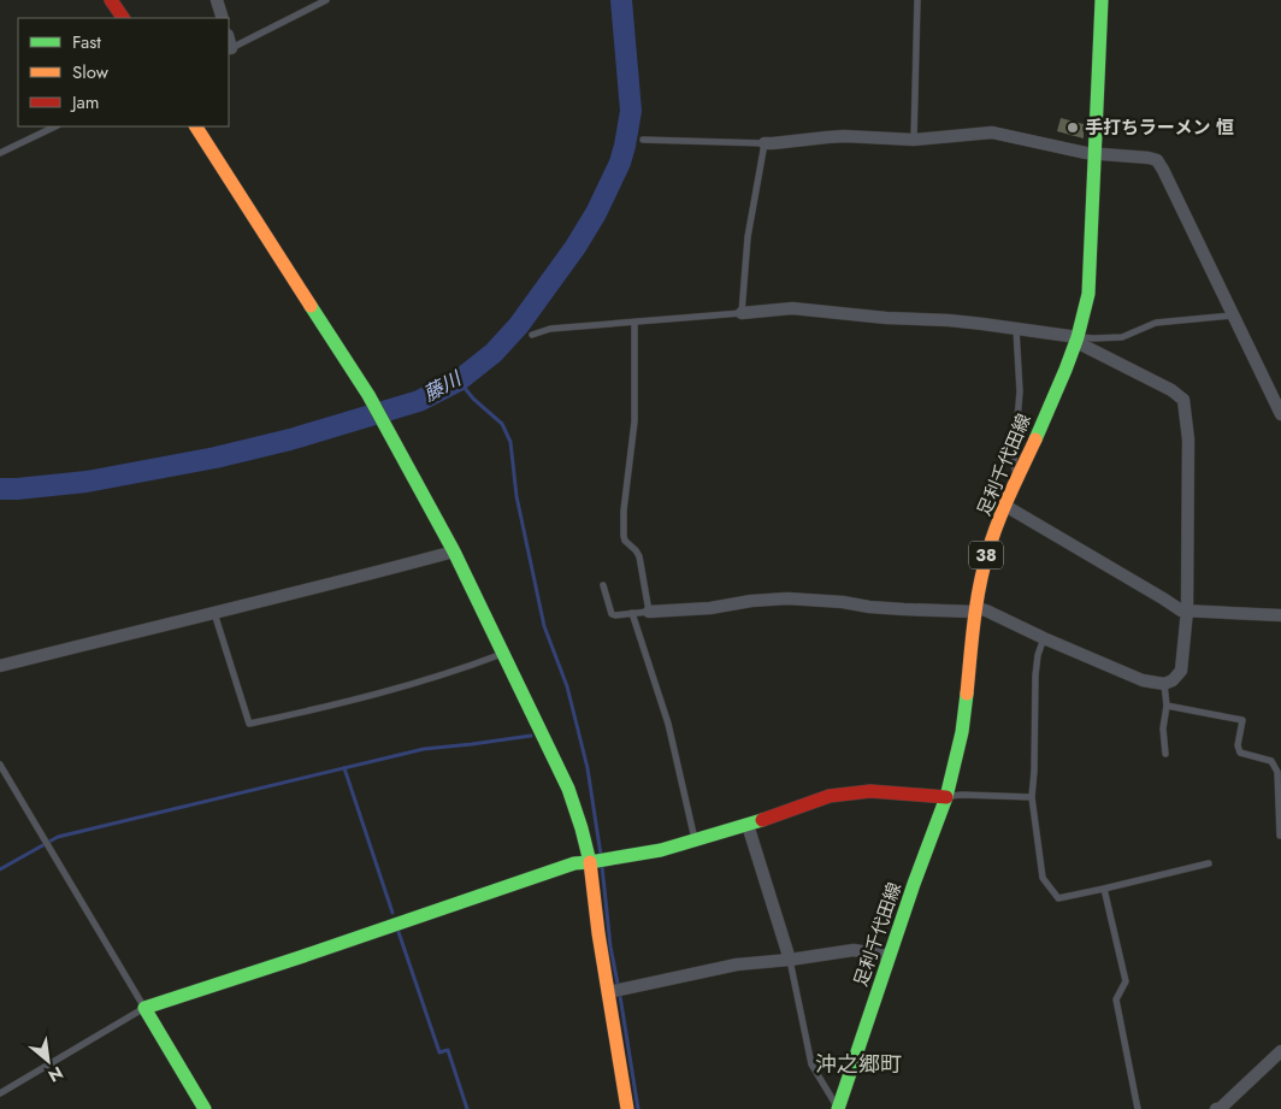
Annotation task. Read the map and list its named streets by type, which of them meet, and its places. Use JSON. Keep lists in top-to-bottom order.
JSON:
{
  "streets": {
    "street": ["足利千代田線", "38"]
  },
  "districts": ["沖之郷町"],
  "water": ["藤川"],
  "places": ["手打ちラーメン 恒"],
  "legend": ["Fast", "Slow", "Jam"],
  "north": "bottom right"
}
